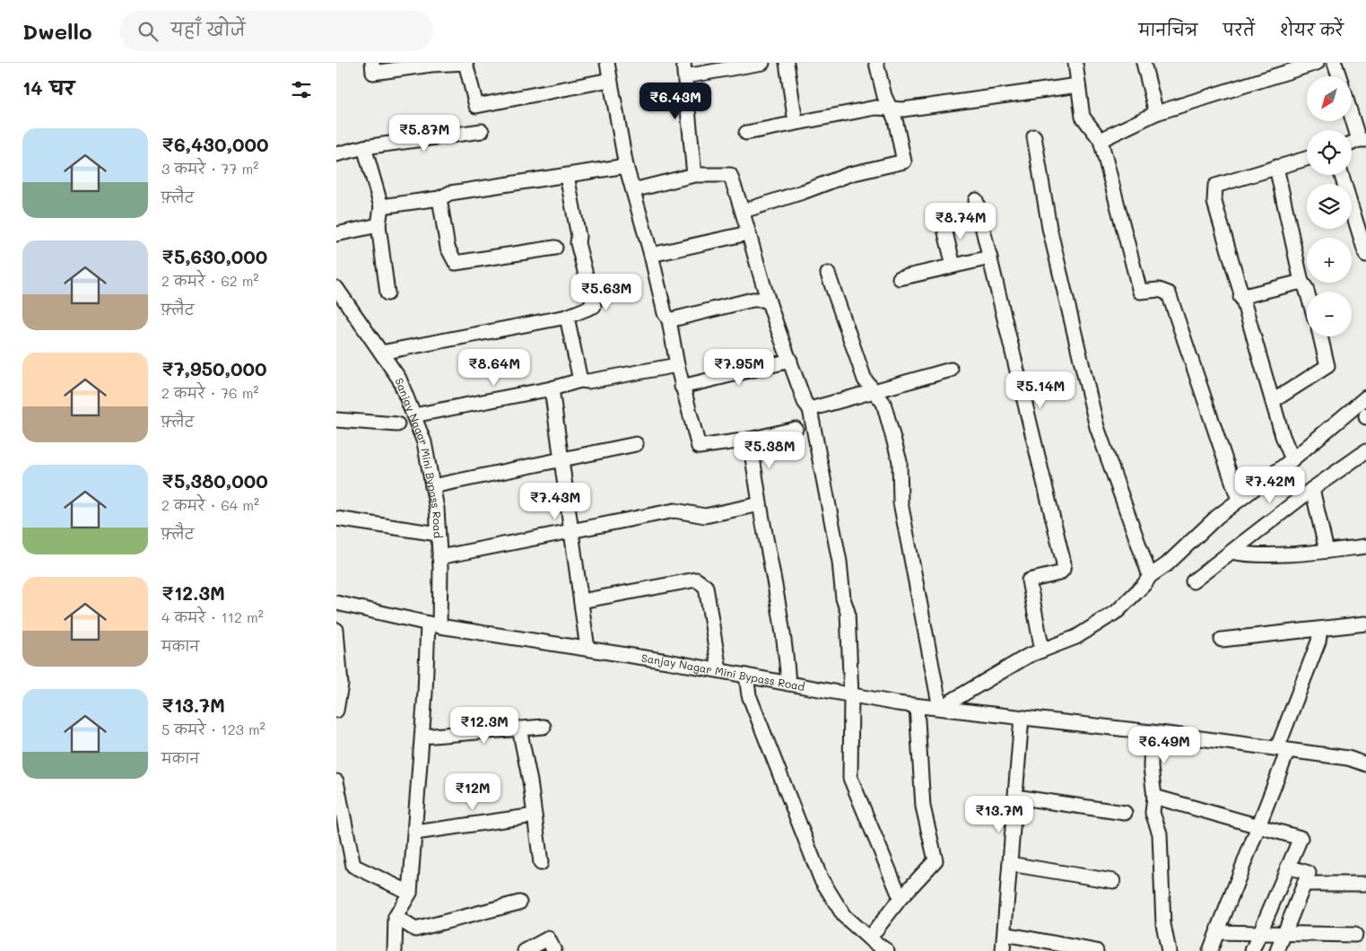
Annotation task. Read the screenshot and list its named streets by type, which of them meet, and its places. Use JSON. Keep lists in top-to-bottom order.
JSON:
{
  "streets": {
    "street": ["Sanjay Nagar Mini Bypass Road"]
  },
  "north": "bottom left",
  "page": {
    "header": "Dwello",
    "search": "यहाँ खोजें",
    "nav": ["मानचित्र", "परतें", "शेयर करें"],
    "heading": "14 घर",
    "map_buttons": ["+", "−"],
    "price": [
      "₹6.43M",
      "₹5.87M",
      "₹8.74M",
      "₹5.63M",
      "₹8.64M",
      "₹7.95M",
      "₹5.14M",
      "₹5.38M",
      "₹7.42M",
      "₹7.43M",
      "₹12.3M",
      "₹6.49M",
      "₹12M",
      "₹13.7M"
    ],
    "list": [
      {
        "name": "₹6,430,000",
        "note": "3 कमरे · 77 m² · फ़्लैट"
      },
      {
        "name": "₹5,630,000",
        "note": "2 कमरे · 62 m² · फ़्लैट"
      },
      {
        "name": "₹7,950,000",
        "note": "2 कमरे · 76 m² · फ़्लैट"
      },
      {
        "name": "₹5,380,000",
        "note": "2 कमरे · 64 m² · फ़्लैट"
      },
      {
        "name": "₹12.3M",
        "note": "4 कमरे · 112 m² · मकान"
      },
      {
        "name": "₹13.7M",
        "note": "5 कमरे · 123 m² · मकान"
      }
    ]
  }
}
